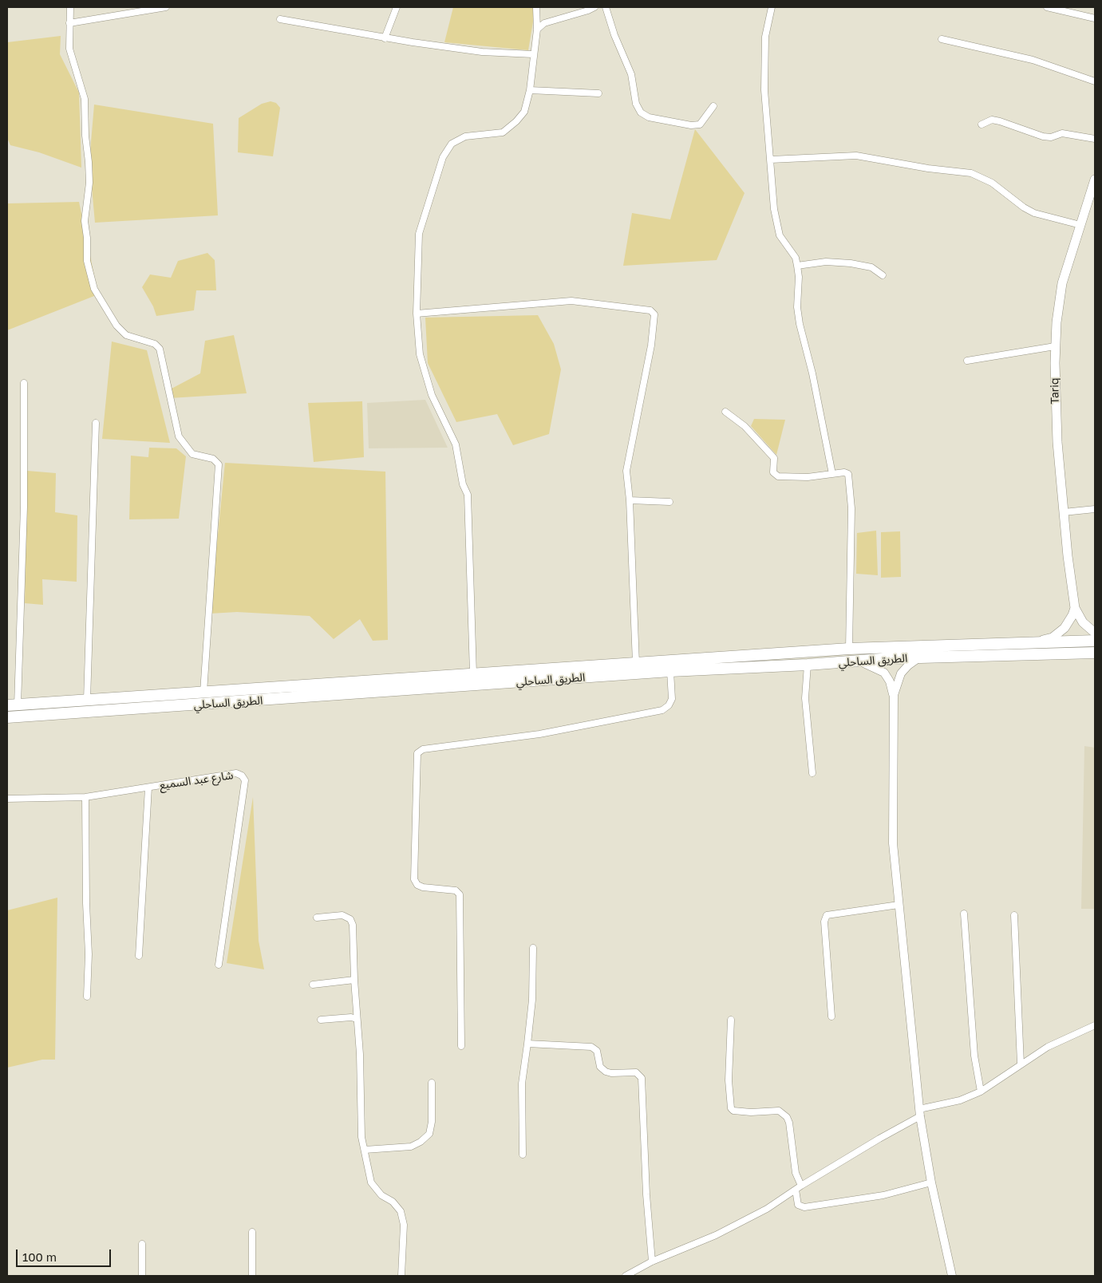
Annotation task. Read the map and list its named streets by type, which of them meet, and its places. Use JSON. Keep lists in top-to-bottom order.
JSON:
{
  "streets": {
    "highway": ["الطريق الساحلي"],
    "main road": ["Tariq"],
    "street": ["شارع عبد السميع"]
  },
  "scale_bar": "100 m"
}
